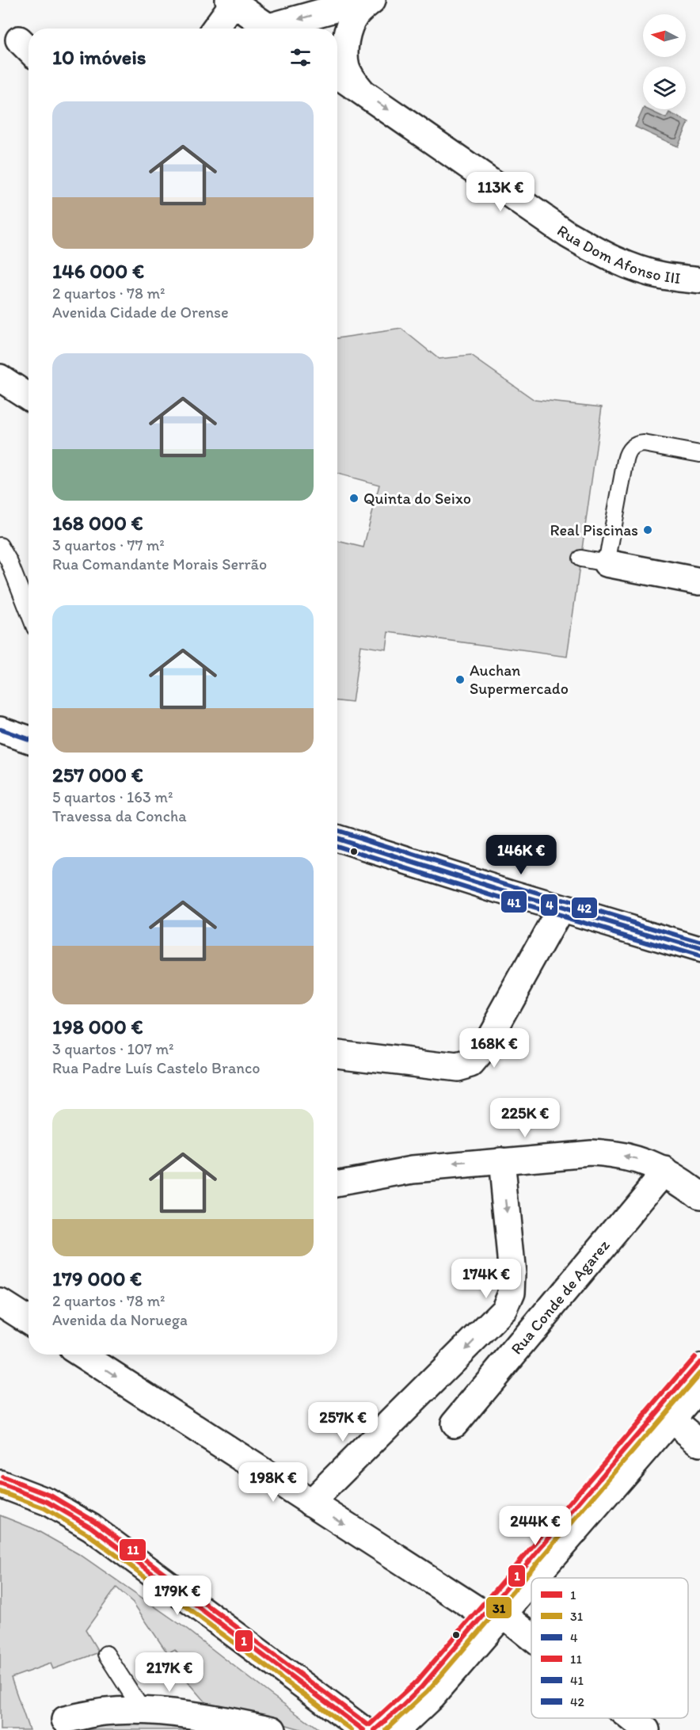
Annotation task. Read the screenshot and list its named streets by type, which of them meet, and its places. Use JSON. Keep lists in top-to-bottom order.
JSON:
{
  "streets": {
    "street": ["Rua Dom Afonso III", "Rua Conde de Agarez"]
  },
  "one_way": ["Rua Dom Afonso III"],
  "places": ["Quinta do Seixo", "Real Piscinas", "Auchan Supermercado"],
  "lines": [
    "transit line 4",
    "transit line 42",
    "transit line 41",
    "transit line 11",
    "transit line 1",
    "transit line 31"
  ],
  "legend": [
    "1",
    "31",
    "4",
    "11",
    "41",
    "42"
  ],
  "north": "left",
  "page": {
    "heading": "10 imóveis",
    "list": [
      {
        "name": "146 000 €",
        "note": "2 quartos · 78 m² · Avenida Cidade de Orense"
      },
      {
        "name": "168 000 €",
        "note": "3 quartos · 77 m² · Rua Comandante Morais Serrão"
      },
      {
        "name": "257 000 €",
        "note": "5 quartos · 163 m² · Travessa da Concha"
      },
      {
        "name": "198 000 €",
        "note": "3 quartos · 107 m² · Rua Padre Luís Castelo Branco"
      },
      {
        "name": "179 000 €",
        "note": "2 quartos · 78 m² · Avenida da Noruega"
      }
    ],
    "price": [
      "113K €",
      "146K €",
      "168K €",
      "225K €",
      "174K €",
      "257K €",
      "198K €",
      "244K €",
      "179K €",
      "217K €"
    ]
  }
}
